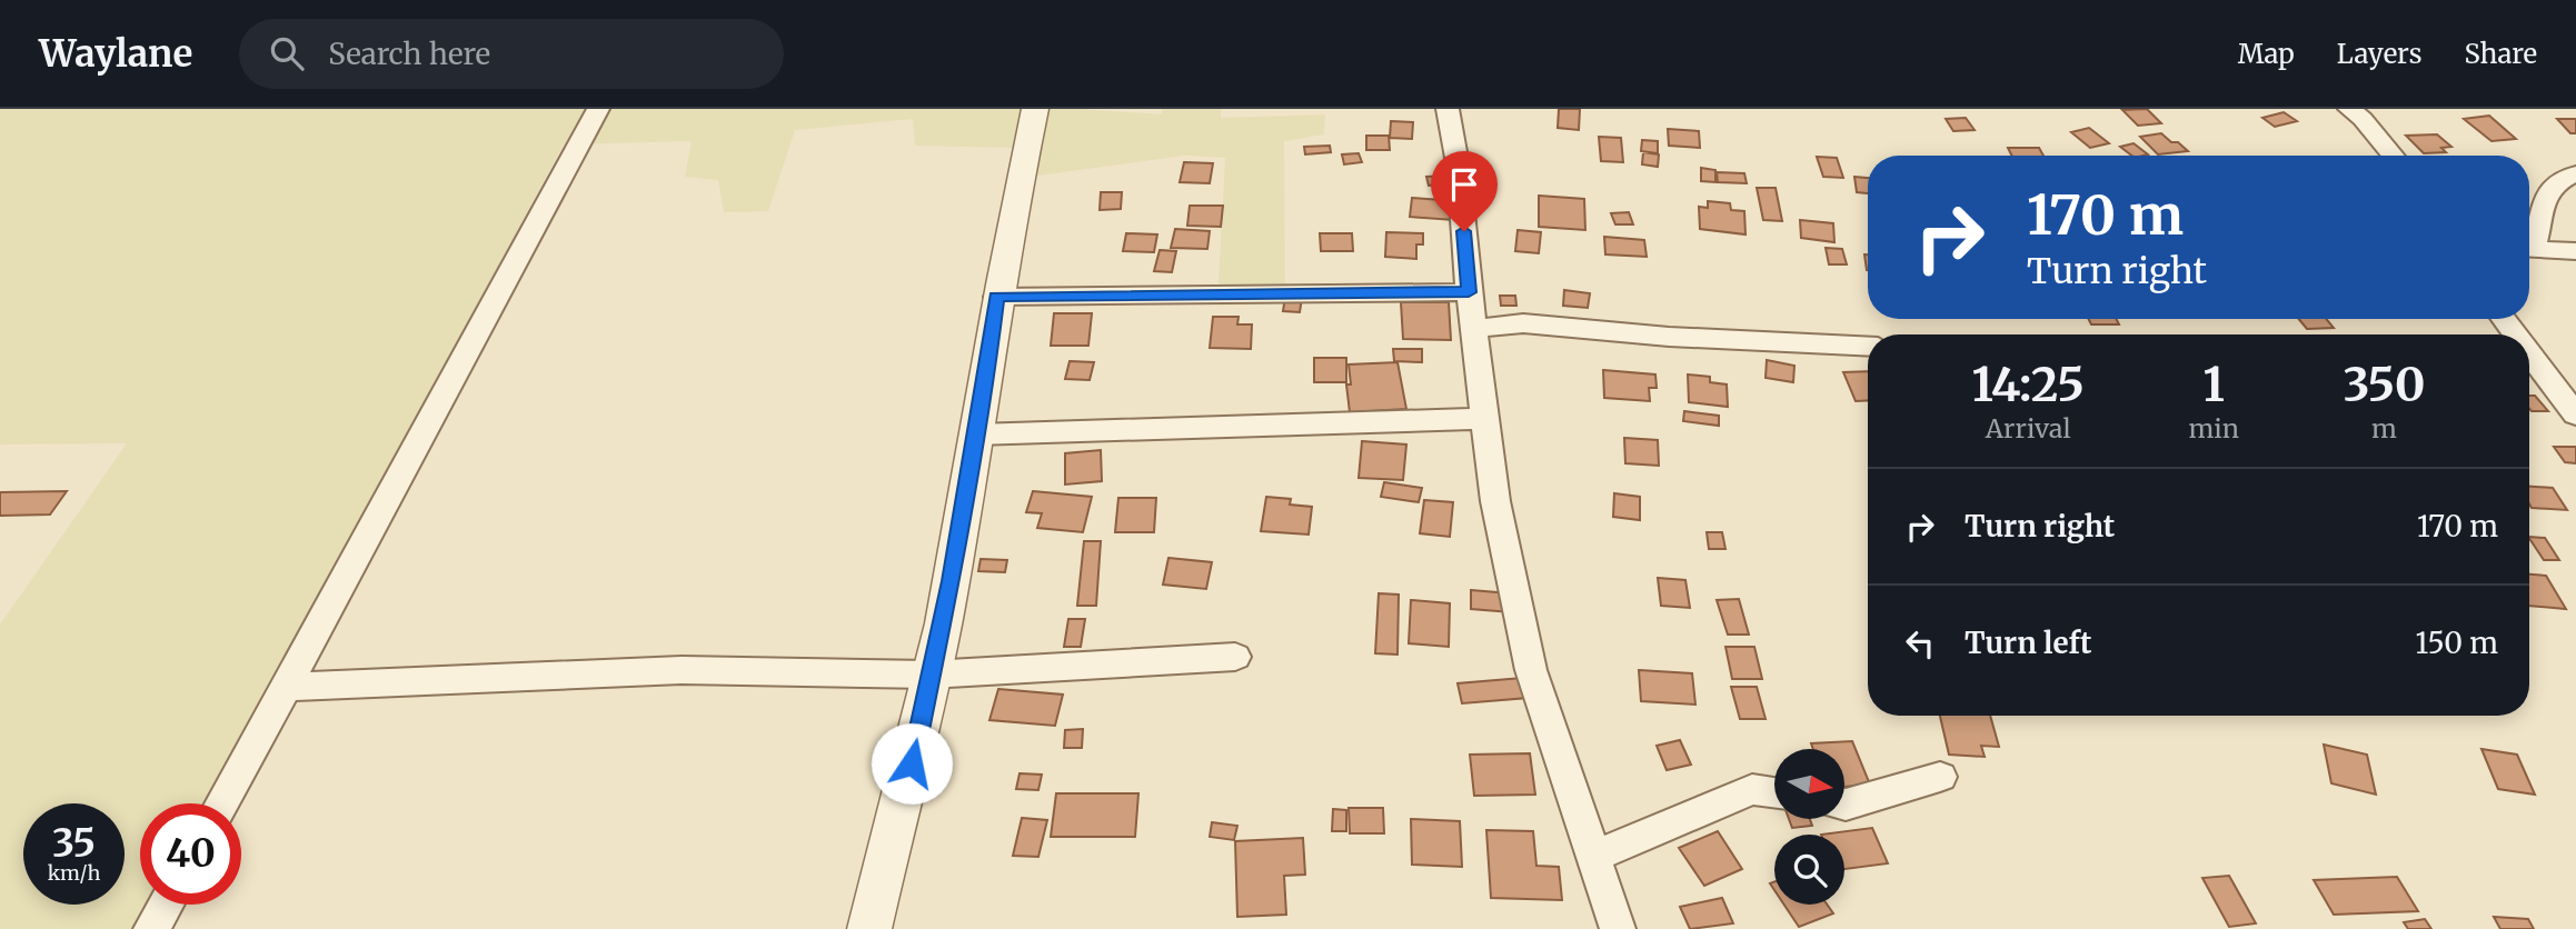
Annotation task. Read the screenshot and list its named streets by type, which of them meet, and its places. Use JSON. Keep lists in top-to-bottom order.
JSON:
{
  "north": "right",
  "page": {
    "header": "Waylane",
    "search": "Search here",
    "nav": ["Map", "Layers", "Share"],
    "turn": ["170 m", "Turn right"],
    "eta": [
      "14:25",
      "Arrival",
      "1",
      "min",
      "350",
      "m"
    ],
    "list": [
      {
        "name": "Turn right",
        "value": "170 m"
      },
      {
        "name": "Turn left",
        "value": "150 m"
      }
    ],
    "speed": "35 km/h",
    "limit": "40"
  }
}
